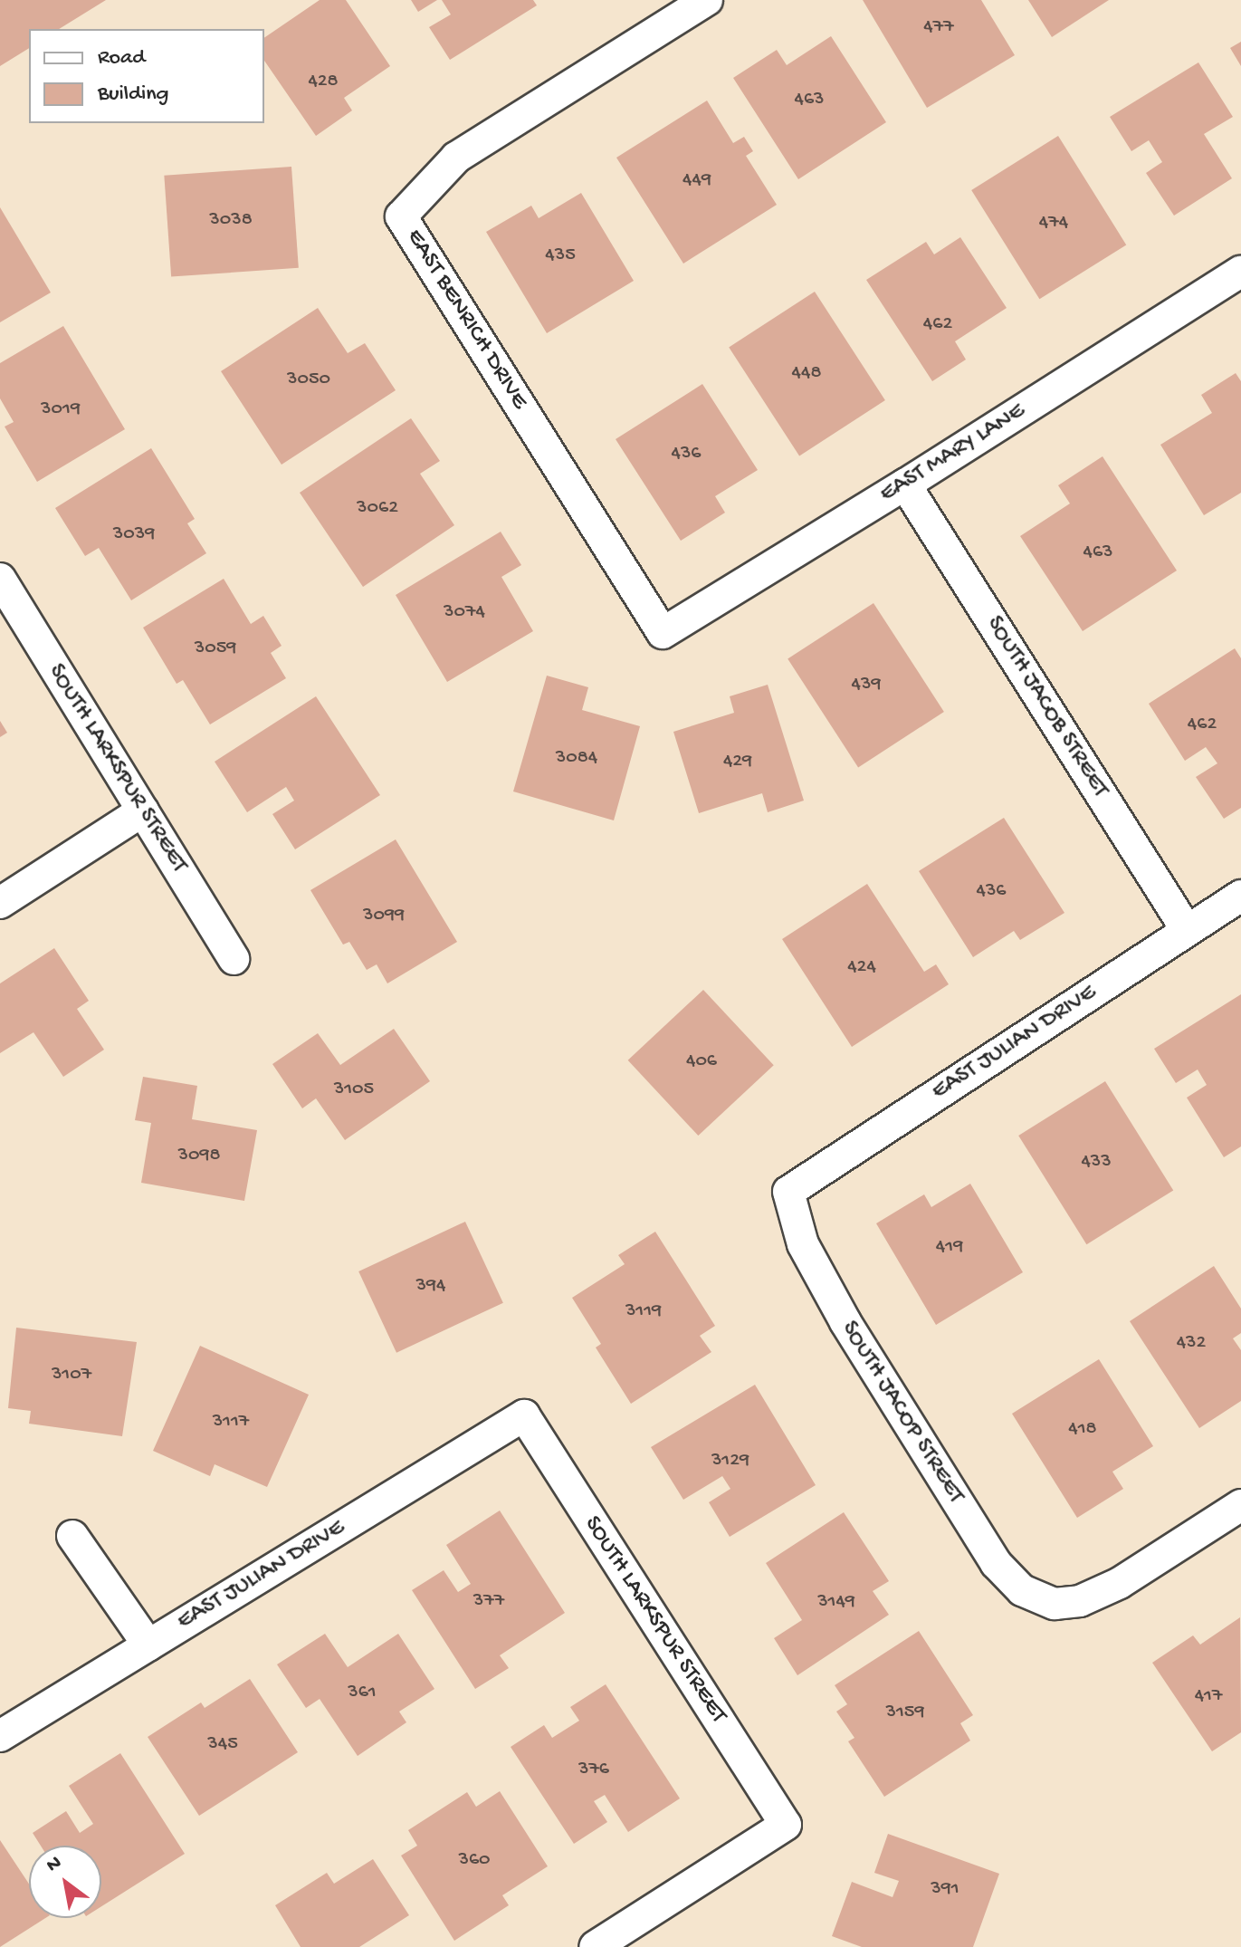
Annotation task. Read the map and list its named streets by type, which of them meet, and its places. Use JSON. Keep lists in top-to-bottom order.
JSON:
{
  "streets": {
    "street": [
      "EAST BENRICH DRIVE",
      "EAST MARY LANE",
      "SOUTH JACOB STREET",
      "SOUTH LARKSPUR STREET",
      "EAST JULIAN DRIVE",
      "SOUTH JACOP STREET"
    ]
  },
  "crossings": [
    ["EAST BENRICH DRIVE", "EAST MARY LANE"],
    ["EAST MARY LANE", "SOUTH JACOB STREET"],
    ["SOUTH JACOB STREET", "EAST JULIAN DRIVE"],
    ["SOUTH LARKSPUR STREET", "EAST JULIAN DRIVE"],
    ["EAST JULIAN DRIVE", "SOUTH JACOP STREET"]
  ],
  "house_numbers": [
    "477",
    "428",
    "463",
    "449",
    "3038",
    "474",
    "435",
    "462",
    "448",
    "3050",
    "3019",
    "436",
    "3062",
    "3039",
    "463",
    "3074",
    "3059",
    "439",
    "462",
    "3084",
    "429",
    "436",
    "3099",
    "424",
    "406",
    "3105",
    "3098",
    "433",
    "419",
    "394",
    "3119",
    "432",
    "3107",
    "3117",
    "418",
    "3129",
    "377",
    "3149",
    "361",
    "417",
    "3159",
    "345",
    "376",
    "360",
    "391"
  ],
  "legend": ["Road", "Building"],
  "north": "top left"
}
